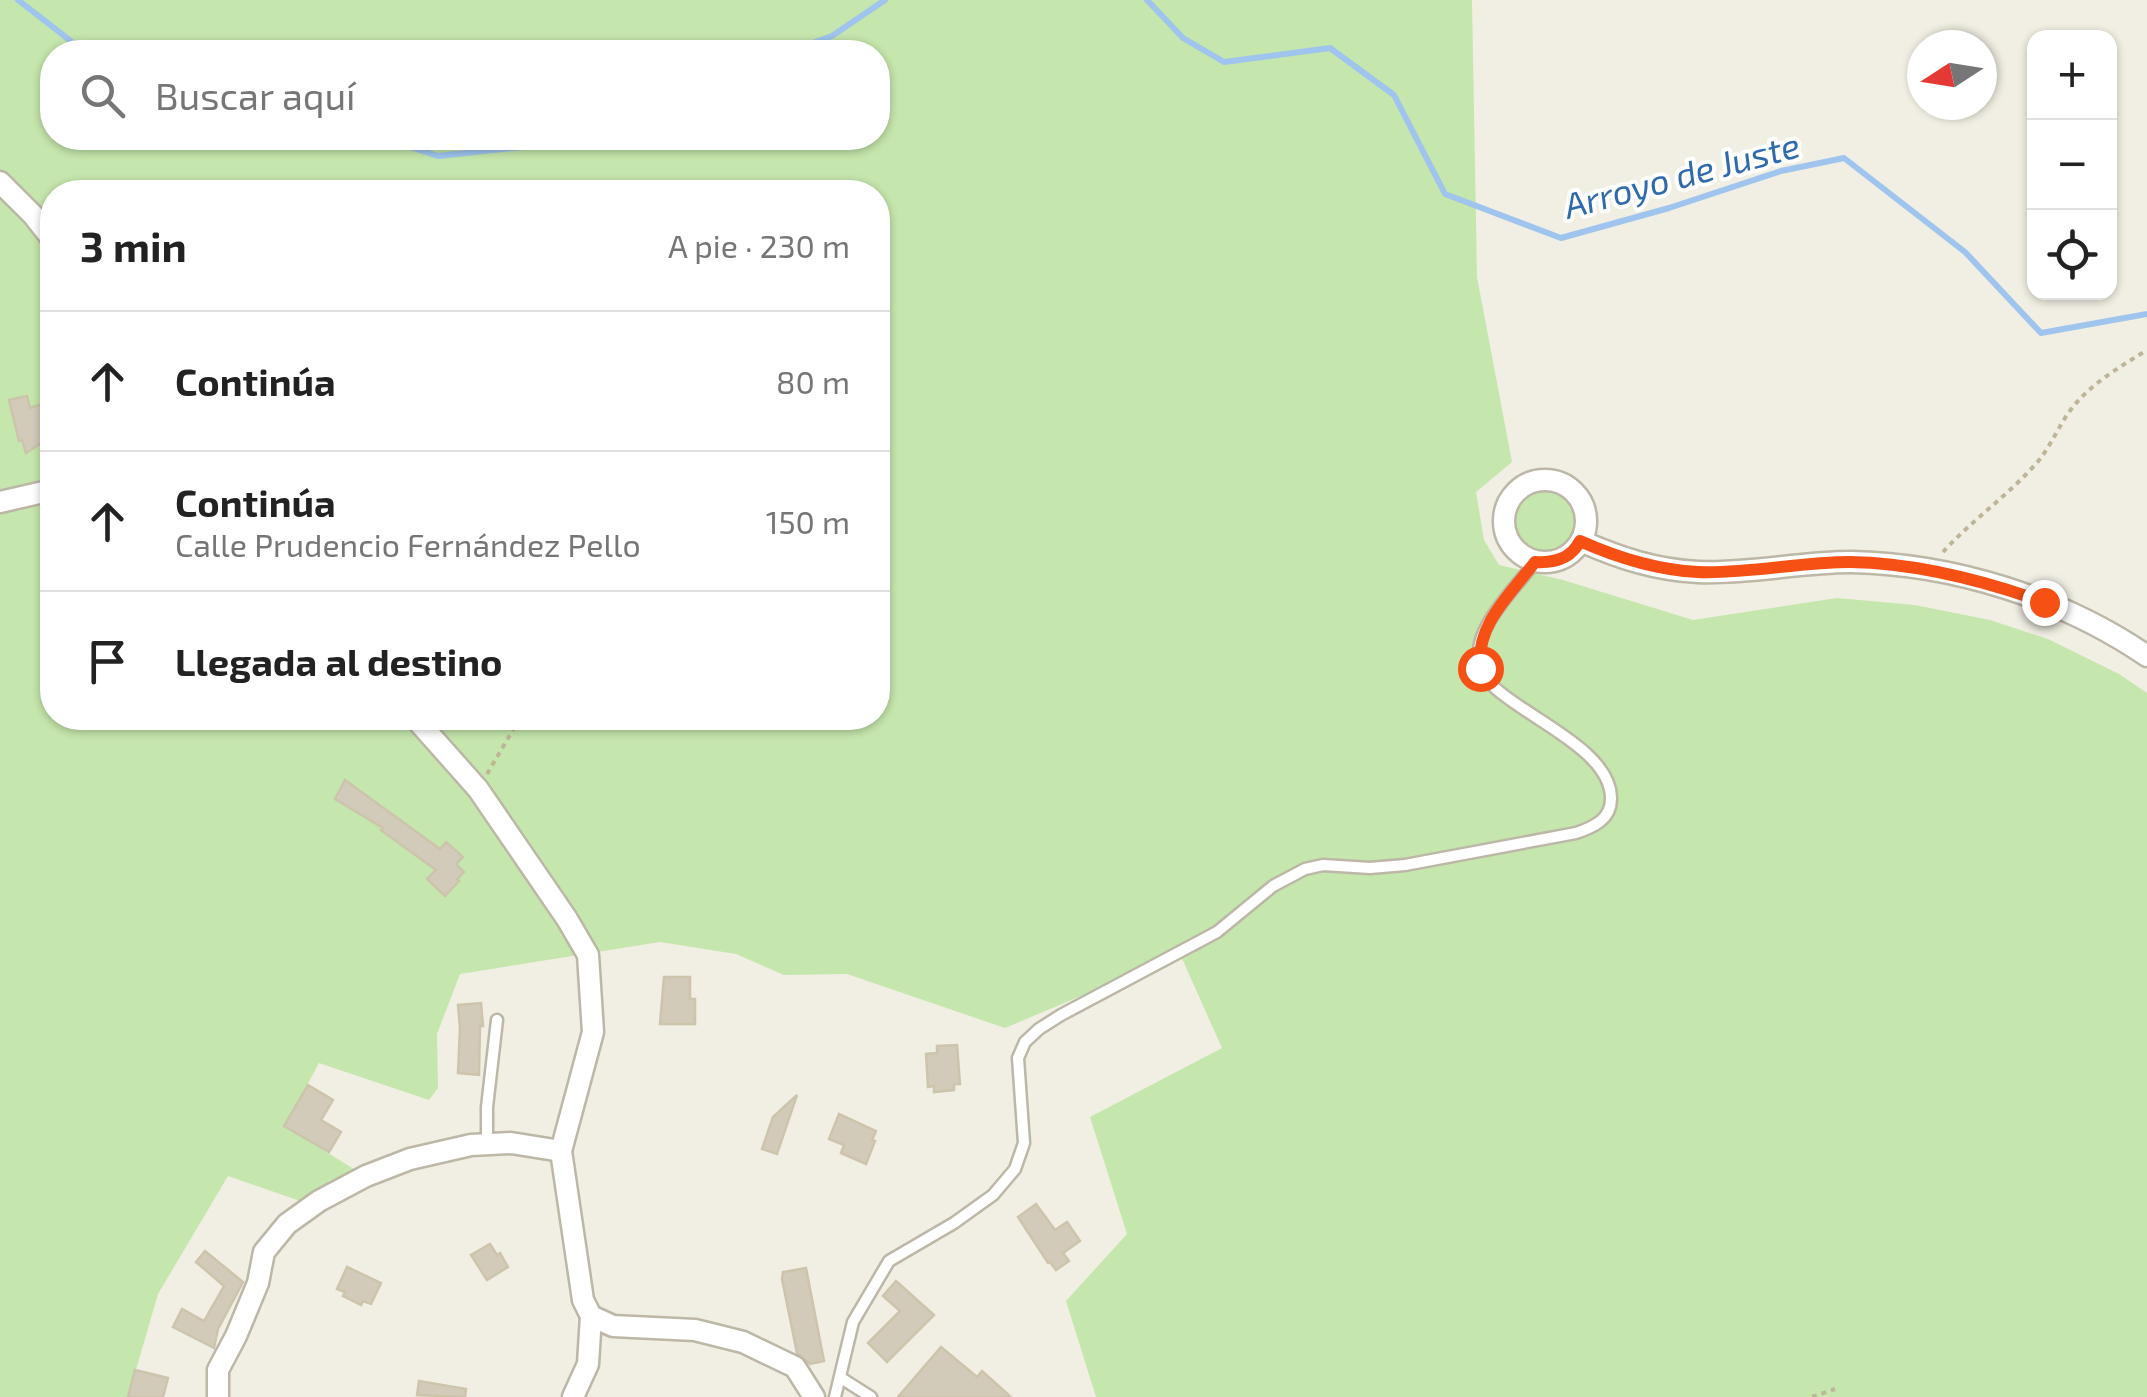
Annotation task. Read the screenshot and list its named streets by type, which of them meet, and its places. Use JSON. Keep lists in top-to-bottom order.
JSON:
{
  "water": ["Arroyo de Juste"],
  "north": "left",
  "page": {
    "map_buttons": ["+", "−"],
    "search": "Buscar aquí",
    "heading": ["3 min", "A pie · 230 m"],
    "list": [
      ["Continúa", "80 m"],
      ["Continúa", "Calle Prudencio Fernández Pello", "150 m"],
      "Llegada al destino"
    ]
  }
}
